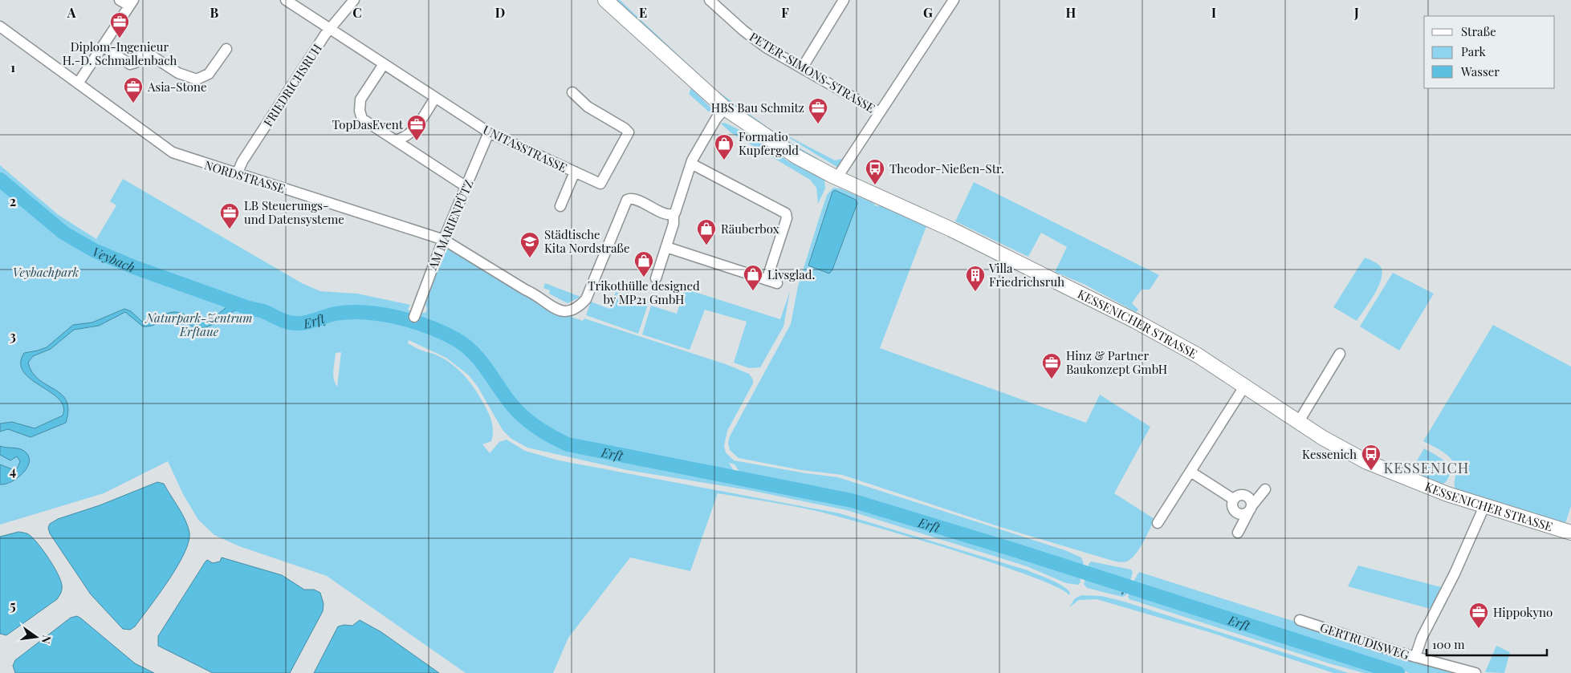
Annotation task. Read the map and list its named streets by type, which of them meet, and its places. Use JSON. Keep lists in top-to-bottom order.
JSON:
{
  "streets": {
    "main road": ["KESSENICHER STRASSE"],
    "street": [
      "PETER-SIMONS-STRASSE",
      "FRIEDRICHSRUH",
      "UNITASSTRASSE",
      "NORDSTRASSE",
      "AM MARIENPÜTZ",
      "GERTRUDISWEG"
    ]
  },
  "crossings": [
    ["FRIEDRICHSRUH", "UNITASSTRASSE"],
    ["FRIEDRICHSRUH", "NORDSTRASSE"],
    ["UNITASSTRASSE", "AM MARIENPÜTZ"],
    ["NORDSTRASSE", "AM MARIENPÜTZ"]
  ],
  "districts": ["KESSENICH"],
  "water": ["Veybach", "Erft"],
  "parks": ["Veybachpark", "Naturpark-Zentrum Erftaue"],
  "places": {
    "office": [
      "Diplom-Ingenieur H.-D. Schmallenbach",
      "Asia-Stone",
      "HBS Bau Schmitz",
      "TopDasEvent",
      "LB Steuerungs- und Datensysteme",
      "Hinz & Partner Baukonzept GmbH",
      "Hippokyno"
    ],
    "shop": [
      "Formatio Kupfergold",
      "Räuberbox",
      "Trikothülle designed by MP21 GmbH",
      "Livsglad."
    ],
    "bus stop": ["Theodor-Nießen-Str.", "Kessenich"],
    "school or university": ["Städtische Kita Nordstraße"],
    "building": ["Villa Friedrichsruh"]
  },
  "legend": ["Straße", "Park", "Wasser"],
  "scale_bar": "100 m",
  "north": "right",
  "grid": {
    "columns": [
      "A",
      "B",
      "C",
      "D",
      "E",
      "F",
      "G",
      "H",
      "I",
      "J"
    ],
    "rows": [
      "1",
      "2",
      "3",
      "4",
      "5"
    ]
  }
}
